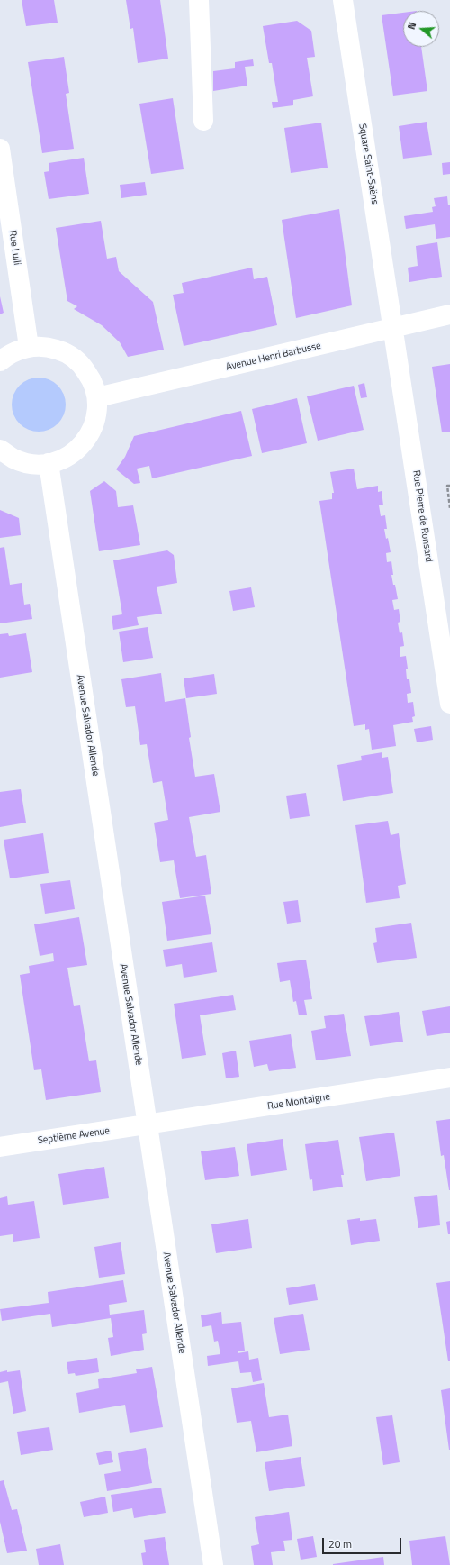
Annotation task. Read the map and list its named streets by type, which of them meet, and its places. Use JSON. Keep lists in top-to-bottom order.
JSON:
{
  "streets": {
    "street": [
      "Square Saint-Saëns",
      "Rue Lulli",
      "Avenue Henri Barbusse",
      "Rue Pierre de Ronsard",
      "Avenue Salvador Allende",
      "Rue Montaigne",
      "Septième Avenue"
    ]
  },
  "crossings": [
    ["Square Saint-Saëns", "Avenue Henri Barbusse"],
    ["Square Saint-Saëns", "Rue Pierre de Ronsard"],
    ["Avenue Henri Barbusse", "Rue Pierre de Ronsard"],
    ["Avenue Salvador Allende", "Rue Montaigne"],
    ["Avenue Salvador Allende", "Septième Avenue"],
    ["Rue Montaigne", "Septième Avenue"]
  ],
  "scale_bar": "20 m",
  "north": "left"
}
